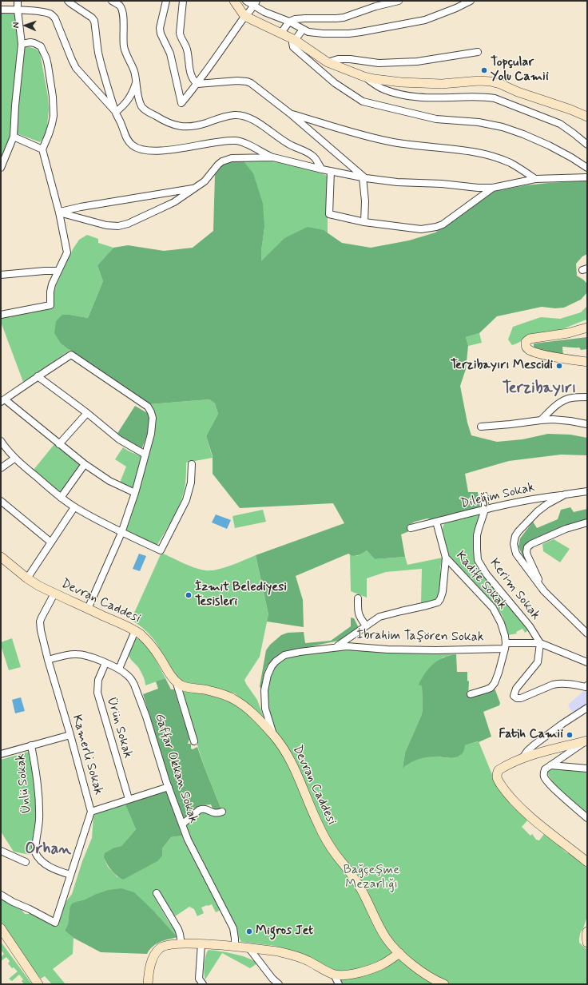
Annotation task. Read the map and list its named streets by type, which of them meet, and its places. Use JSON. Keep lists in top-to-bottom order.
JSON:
{
  "streets": {
    "main road": ["Devran Caddesi"],
    "street": [
      "Dileğim Sokak",
      "Kadife Sokak",
      "Kerim Sokak",
      "İbrahim Taşören Sokak",
      "Ürün Sokak",
      "Kamerli Sokak",
      "Gaffar Okkan Sokak",
      "Ünlü Sokak"
    ]
  },
  "crossings": [
    ["Dileğim Sokak", "Kadife Sokak"],
    ["Dileğim Sokak", "Kerim Sokak"],
    ["Kadife Sokak", "İbrahim Taşören Sokak"],
    ["Kerim Sokak", "İbrahim Taşören Sokak"],
    ["Devran Caddesi", "İbrahim Taşören Sokak"],
    ["Devran Caddesi", "Kamerli Sokak"],
    ["Ürün Sokak", "Gaffar Okkan Sokak"],
    ["Kamerli Sokak", "Gaffar Okkan Sokak"],
    ["Kamerli Sokak", "Ünlü Sokak"]
  ],
  "districts": ["Terzibayırı", "Orhan"],
  "parks": ["Bağçeşme Mezarlığı"],
  "places": [
    "Topçular Yolu Camii",
    "Terzibayırı Mescidi",
    "İzmit Belediyesi Tesisleri",
    "Fatih Camii",
    "Migros Jet"
  ],
  "north": "left"
}
